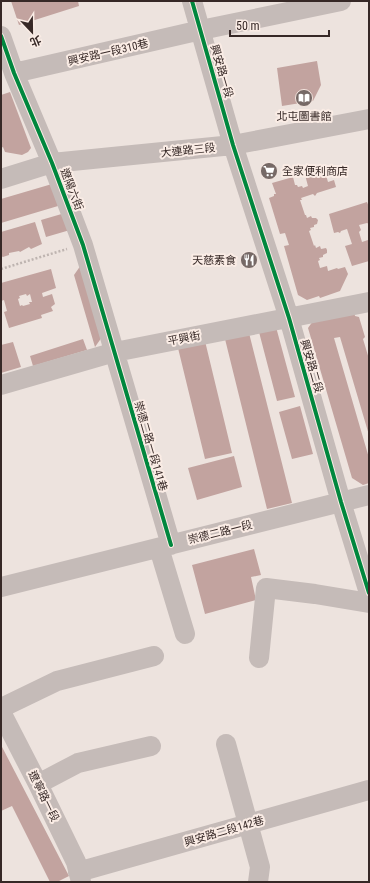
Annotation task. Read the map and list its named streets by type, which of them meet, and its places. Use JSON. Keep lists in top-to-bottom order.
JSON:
{
  "streets": {
    "street": [
      "興安路一段310巷",
      "興安路一段",
      "大連路三段",
      "遼陽六街",
      "平興街",
      "興安路二段",
      "崇德二路一段141巷",
      "崇德二路一段",
      "遼寧路一段",
      "興安路二段142巷"
    ]
  },
  "crossings": [
    ["興安路一段310巷", "興安路一段"],
    ["興安路一段310巷", "遼陽六街"],
    ["興安路一段", "大連路三段"],
    ["興安路一段", "興安路二段"],
    ["大連路三段", "遼陽六街"],
    ["大連路三段", "興安路二段"],
    ["遼陽六街", "平興街"],
    ["遼陽六街", "崇德二路一段141巷"],
    ["平興街", "興安路二段"],
    ["平興街", "崇德二路一段141巷"],
    ["興安路二段", "崇德二路一段"],
    ["崇德二路一段141巷", "崇德二路一段"],
    ["遼寧路一段", "興安路二段142巷"]
  ],
  "places": {
    "library": ["北屯圖書館"],
    "supermarket": ["全家便利商店"],
    "restaurant": ["天慈素食"]
  },
  "scale_bar": "50 m",
  "north": "bottom"
}
